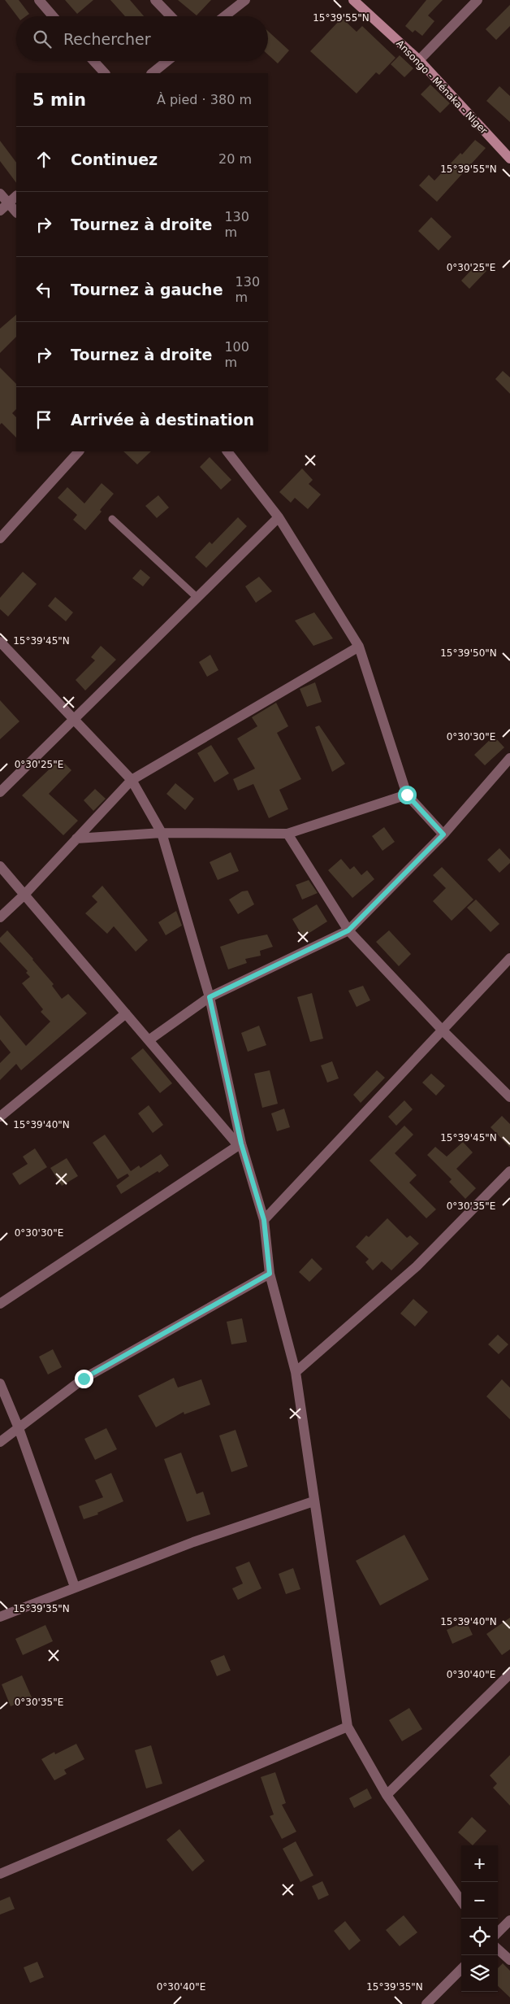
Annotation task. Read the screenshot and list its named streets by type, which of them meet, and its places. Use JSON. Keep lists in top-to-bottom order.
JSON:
{
  "streets": {
    "main road": ["Ansongo - Ménaka - Niger"]
  },
  "page": {
    "search": "Rechercher",
    "heading": ["5 min", "À pied · 380 m"],
    "list": [
      ["Continuez", "20 m"],
      ["Tournez à droite", "130 m"],
      ["Tournez à gauche", "130 m"],
      ["Tournez à droite", "100 m"],
      "Arrivée à destination"
    ],
    "map_buttons": ["+", "−"]
  },
  "coordinates": [
    "15°39'55\"N",
    "0°30'25\"E",
    "15°39'45\"N",
    "15°39'50\"N",
    "0°30'30\"E",
    "15°39'40\"N",
    "0°30'35\"E",
    "15°39'35\"N",
    "0°30'40\"E"
  ]
}
